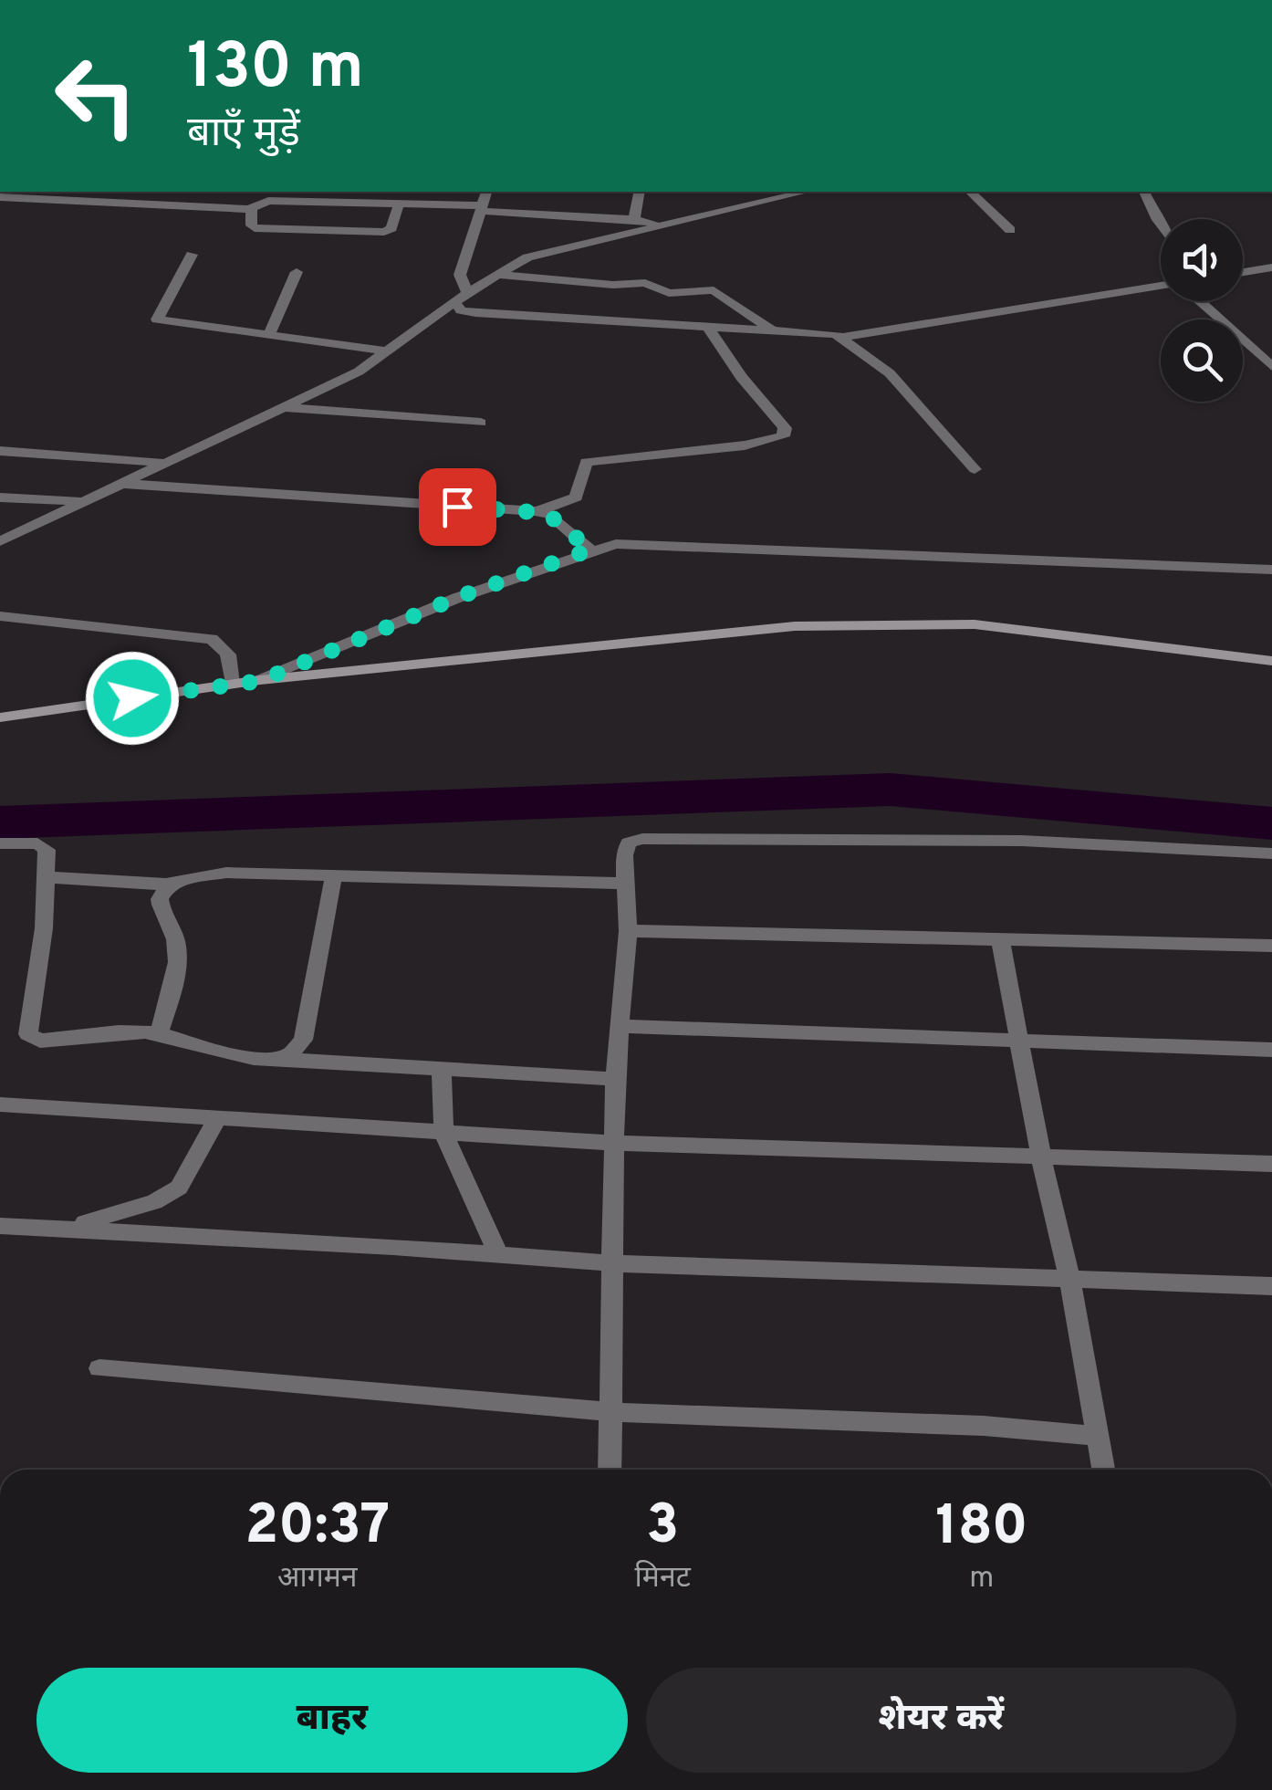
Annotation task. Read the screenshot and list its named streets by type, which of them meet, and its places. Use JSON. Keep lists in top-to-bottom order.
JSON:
{
  "page": {
    "turn": ["130 m", "बाएँ मुड़ें"],
    "eta": [
      "20:37",
      "आगमन",
      "3",
      "मिनट",
      "180",
      "m"
    ],
    "buttons": ["बाहर", "शेयर करें"]
  }
}
